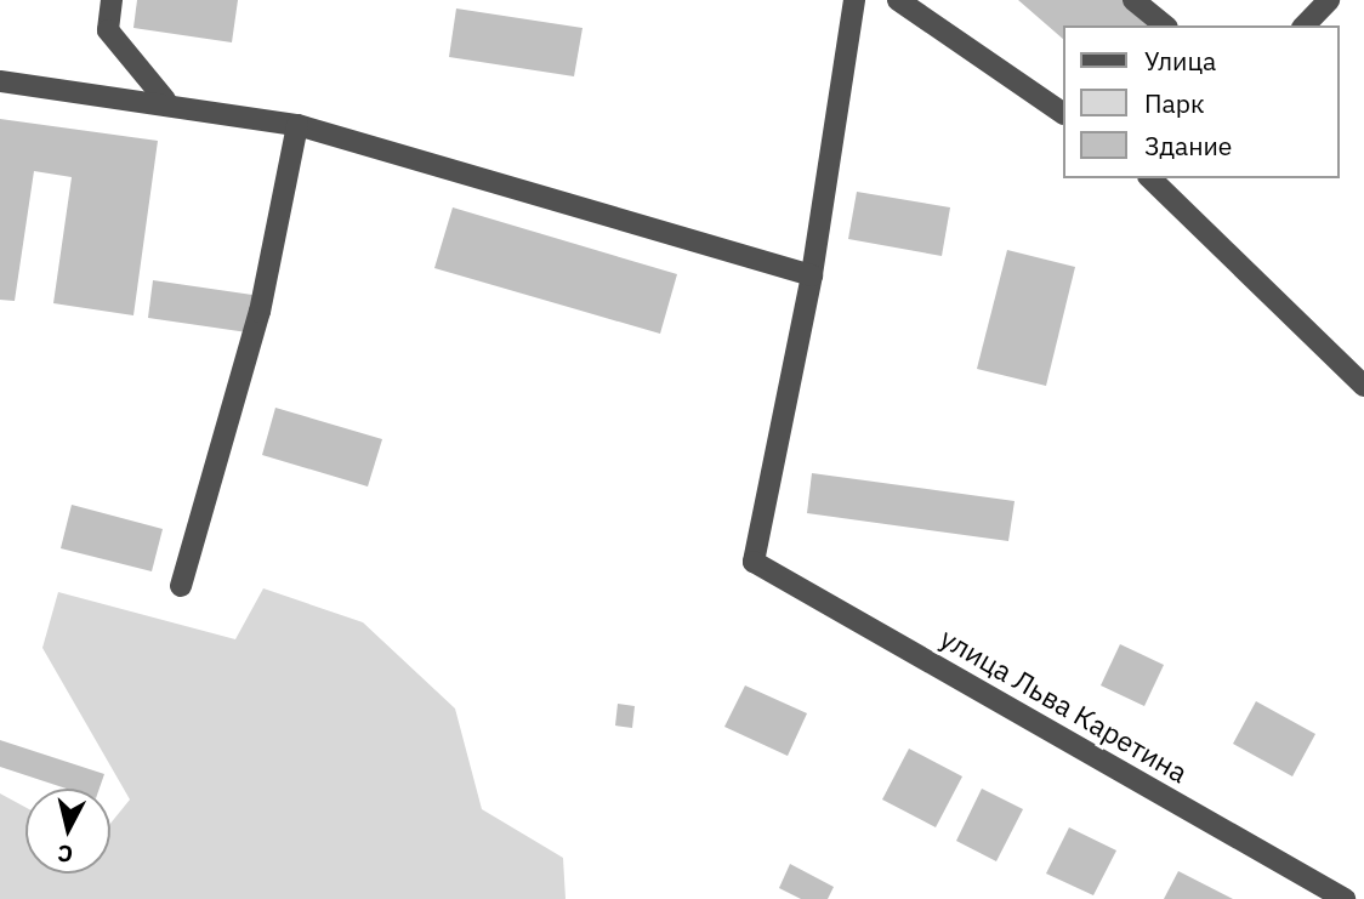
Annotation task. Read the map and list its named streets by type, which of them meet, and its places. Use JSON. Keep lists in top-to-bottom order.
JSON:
{
  "streets": {
    "street": ["улица Льва Каретина"]
  },
  "legend": ["Улица", "Парк", "Здание"],
  "north": "bottom"
}
